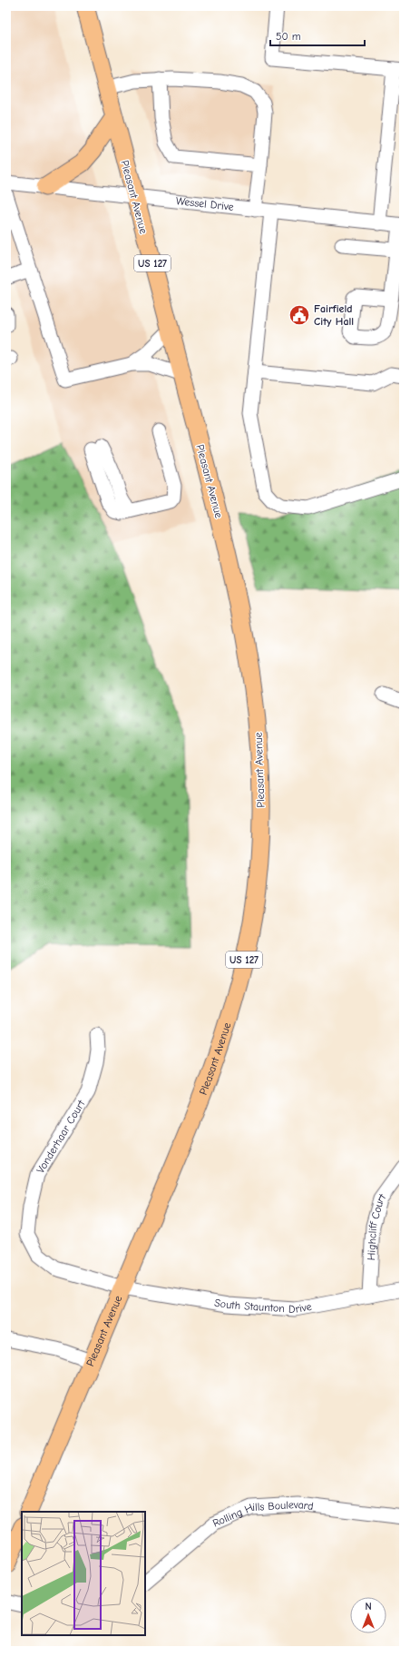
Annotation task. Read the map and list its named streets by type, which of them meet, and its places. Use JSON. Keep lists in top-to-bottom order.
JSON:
{
  "streets": {
    "main road": ["Pleasant Avenue", "US 127"],
    "street": [
      "Wessel Drive",
      "Vonderhaar Court",
      "Highcliff Court",
      "South Staunton Drive",
      "Rolling Hills Boulevard"
    ]
  },
  "crossings": [
    ["Pleasant Avenue", "Wessel Drive"],
    ["Pleasant Avenue", "Vonderhaar Court"],
    ["Pleasant Avenue", "South Staunton Drive"],
    ["Vonderhaar Court", "South Staunton Drive"],
    ["Highcliff Court", "South Staunton Drive"]
  ],
  "places": {
    "public building": ["Fairfield City Hall"]
  },
  "scale_bar": "50 m",
  "north": "top"
}
